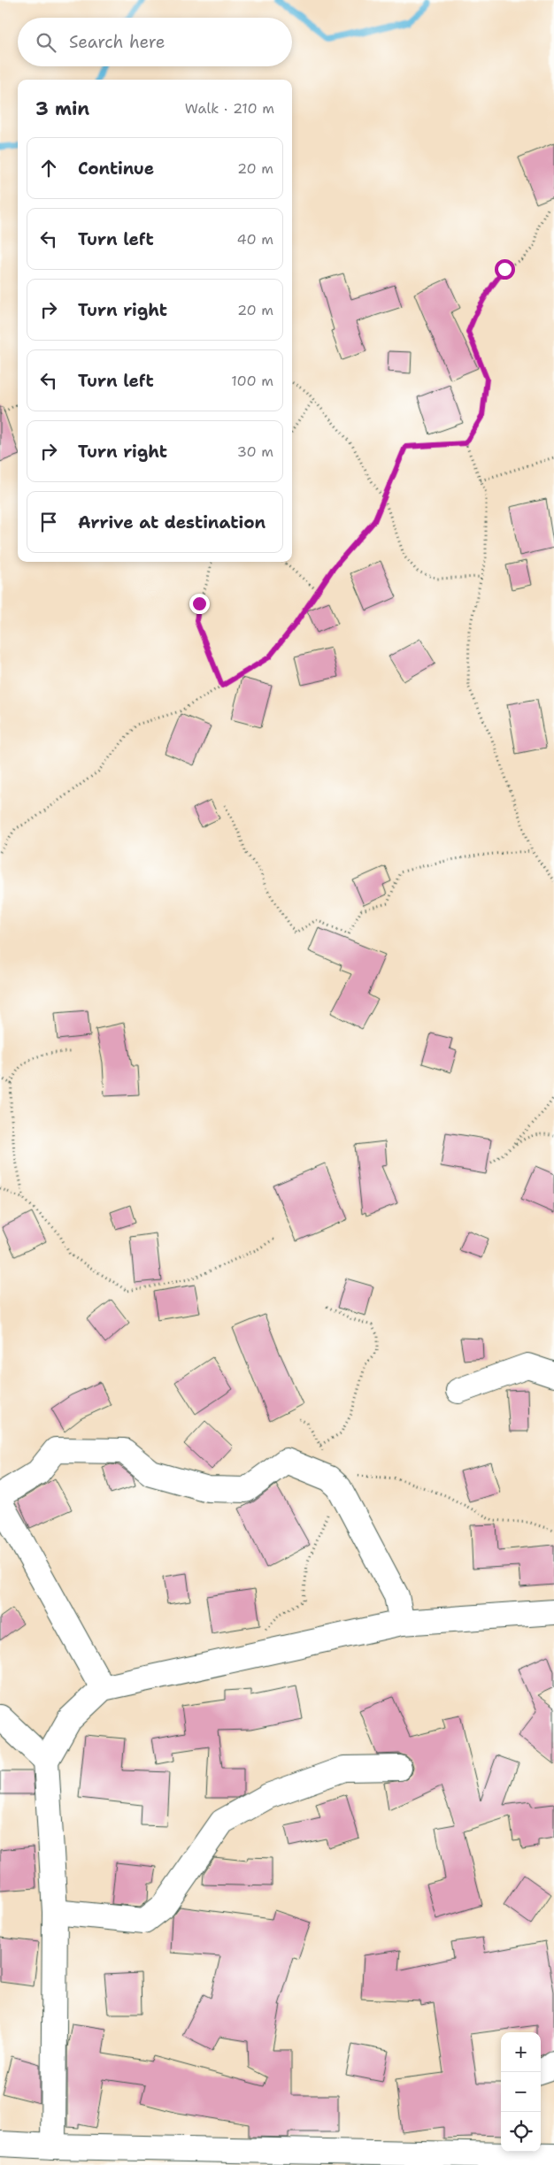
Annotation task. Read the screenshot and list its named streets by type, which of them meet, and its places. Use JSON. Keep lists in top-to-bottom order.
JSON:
{
  "page": {
    "search": "Search here",
    "heading": ["3 min", "Walk · 210 m"],
    "list": [
      ["Continue", "20 m"],
      ["Turn left", "40 m"],
      ["Turn right", "20 m"],
      ["Turn left", "100 m"],
      ["Turn right", "30 m"],
      "Arrive at destination"
    ],
    "map_buttons": ["+", "−"]
  }
}
